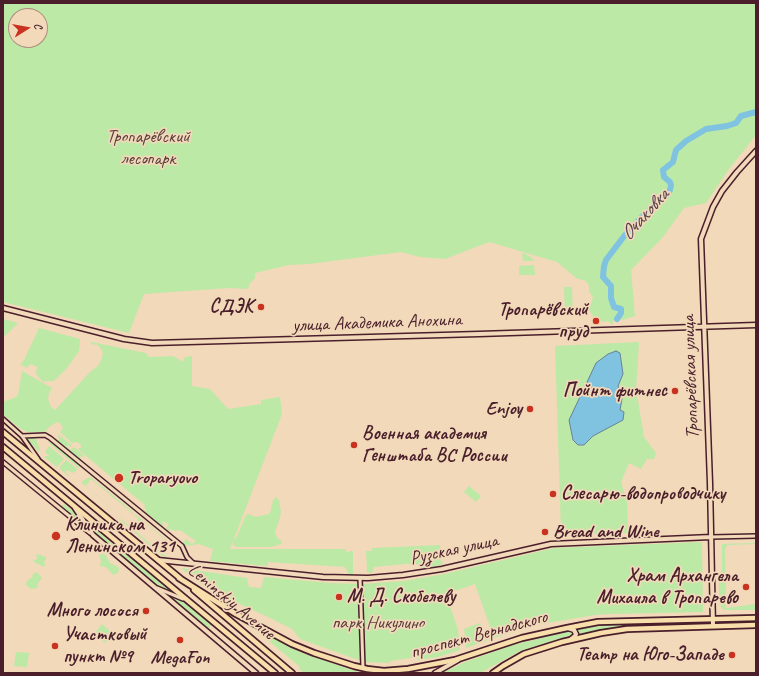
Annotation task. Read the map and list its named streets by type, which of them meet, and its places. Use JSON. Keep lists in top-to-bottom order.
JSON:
{
  "streets": {
    "main road": ["Leninskiy Avenue", "проспект Вернадского"],
    "street": ["улица Академика Анохина", "Тропарёвская улица", "Рузская улица"]
  },
  "crossings": [
    ["улица Академика Анохина", "Тропарёвская улица"],
    ["Тропарёвская улица", "Рузская улица"],
    ["Тропарёвская улица", "проспект Вернадского"],
    ["Рузская улица", "Leninskiy Avenue"],
    ["Leninskiy Avenue", "проспект Вернадского"]
  ],
  "water": ["Очаковка"],
  "parks": ["Тропарёвский лесопарк", "парк Никулино"],
  "places": [
    "СДЭК",
    "Тропарёвский пруд",
    "Пойнт фитнес",
    "Enjoy",
    "Военная академия Генштаба ВС России",
    "Troparyovo",
    "Слесарю-водопроводчику",
    "Bread and Wine",
    "Клиника на Ленинском 131",
    "Храм Архангела Михаила в Тропарево",
    "М. Д. Скобелеву",
    "Много лосося",
    "MegaFon",
    "Участковый пункт №9",
    "Театр на Юго-Западе"
  ],
  "north": "right"
}
